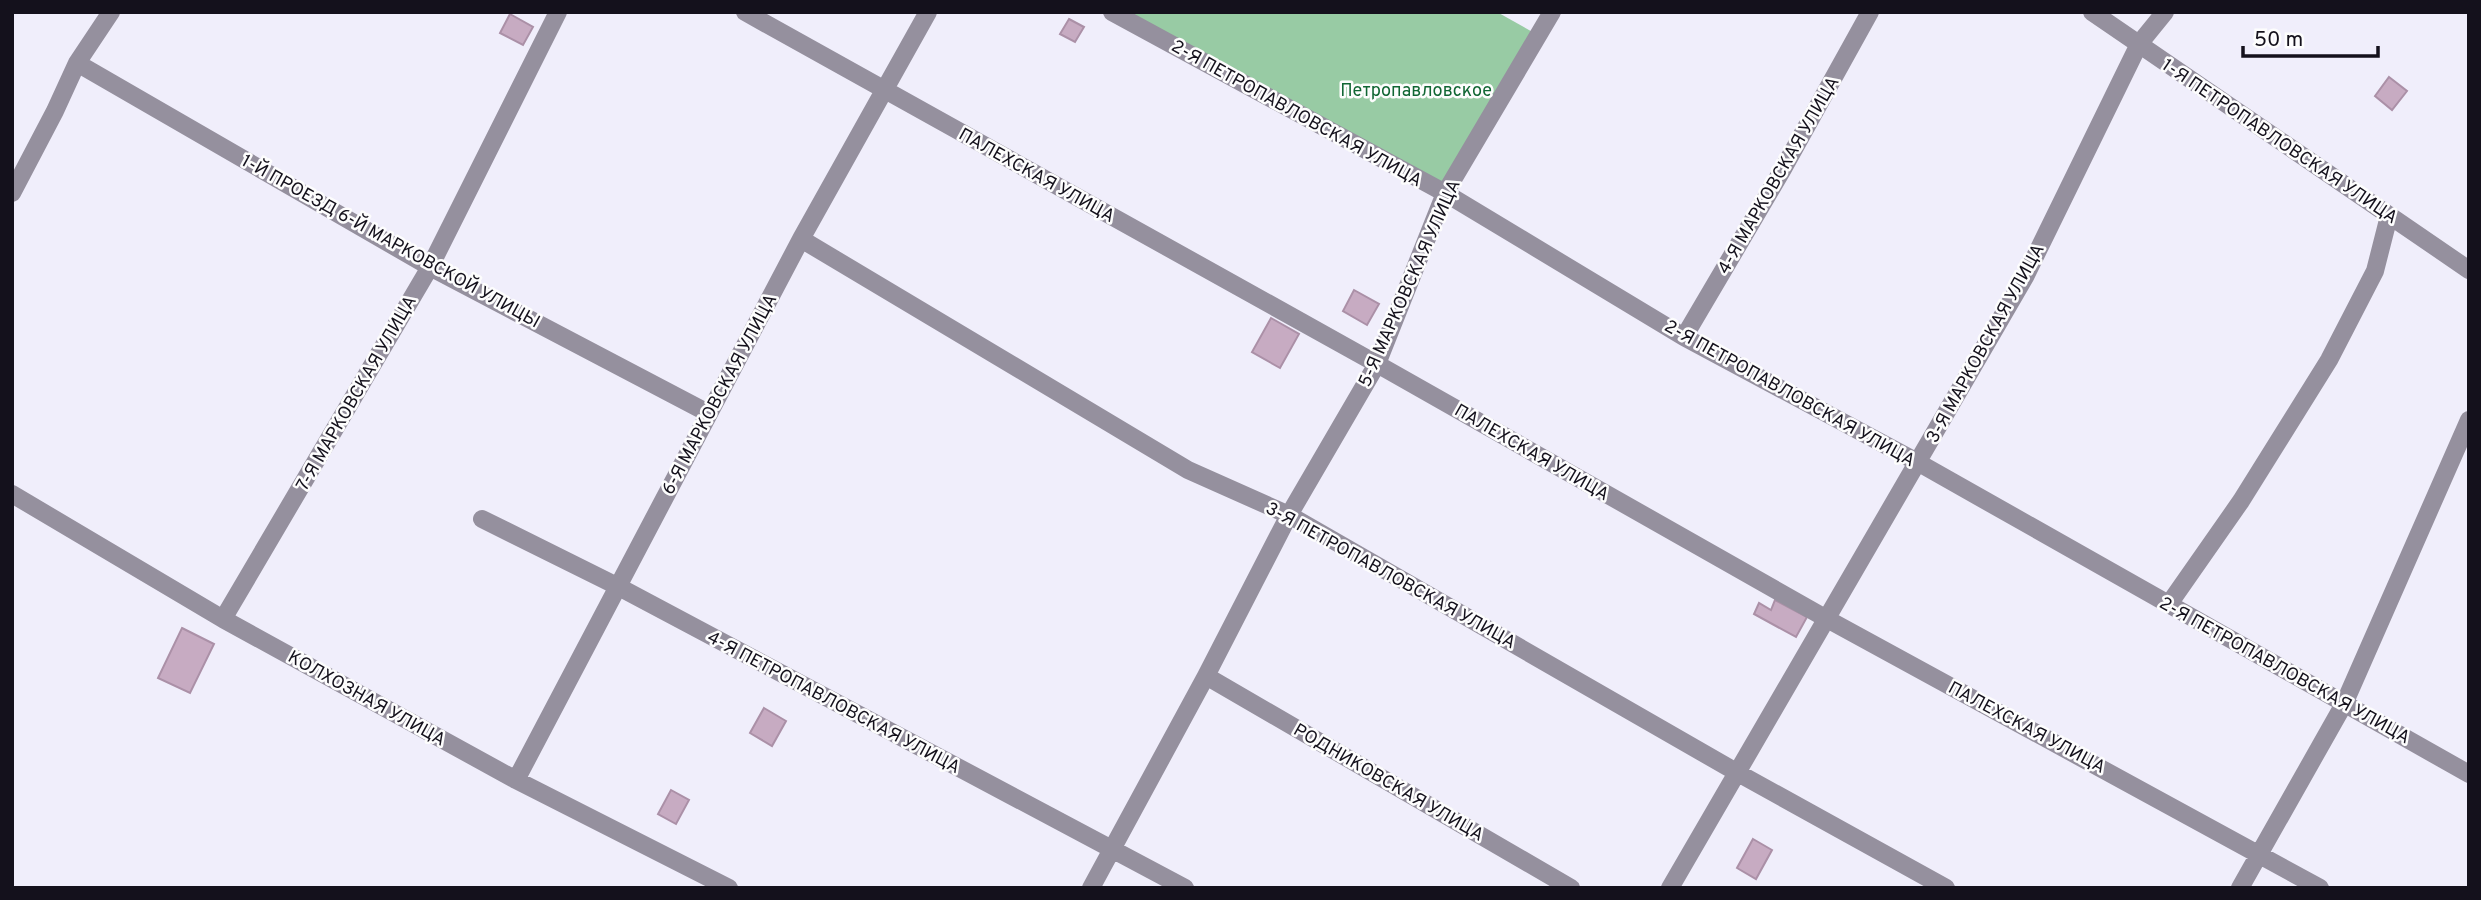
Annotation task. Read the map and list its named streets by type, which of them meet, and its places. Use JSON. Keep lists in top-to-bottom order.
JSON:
{
  "streets": {
    "street": [
      "2-Я ПЕТРОПАВЛОВСКАЯ УЛИЦА",
      "1-Я ПЕТРОПАВЛОВСКАЯ УЛИЦА",
      "ПАЛЕХСКАЯ УЛИЦА",
      "4-Я МАРКОВСКАЯ УЛИЦА",
      "1-Й ПРОЕЗД 6-Й МАРКОВСКОЙ УЛИЦЫ",
      "5-Я МАРКОВСКАЯ УЛИЦА",
      "3-Я МАРКОВСКАЯ УЛИЦА",
      "7-Я МАРКОВСКАЯ УЛИЦА",
      "6-Я МАРКОВСКАЯ УЛИЦА",
      "3-Я ПЕТРОПАВЛОВСКАЯ УЛИЦА",
      "КОЛХОЗНАЯ УЛИЦА",
      "4-Я ПЕТРОПАВЛОВСКАЯ УЛИЦА",
      "РОДНИКОВСКАЯ УЛИЦА"
    ]
  },
  "crossings": [
    ["2-Я ПЕТРОПАВЛОВСКАЯ УЛИЦА", "4-Я МАРКОВСКАЯ УЛИЦА"],
    ["2-Я ПЕТРОПАВЛОВСКАЯ УЛИЦА", "5-Я МАРКОВСКАЯ УЛИЦА"],
    ["2-Я ПЕТРОПАВЛОВСКАЯ УЛИЦА", "3-Я МАРКОВСКАЯ УЛИЦА"],
    ["1-Я ПЕТРОПАВЛОВСКАЯ УЛИЦА", "3-Я МАРКОВСКАЯ УЛИЦА"],
    ["ПАЛЕХСКАЯ УЛИЦА", "5-Я МАРКОВСКАЯ УЛИЦА"],
    ["ПАЛЕХСКАЯ УЛИЦА", "3-Я МАРКОВСКАЯ УЛИЦА"],
    ["ПАЛЕХСКАЯ УЛИЦА", "6-Я МАРКОВСКАЯ УЛИЦА"],
    ["1-Й ПРОЕЗД 6-Й МАРКОВСКОЙ УЛИЦЫ", "7-Я МАРКОВСКАЯ УЛИЦА"],
    ["1-Й ПРОЕЗД 6-Й МАРКОВСКОЙ УЛИЦЫ", "6-Я МАРКОВСКАЯ УЛИЦА"],
    ["5-Я МАРКОВСКАЯ УЛИЦА", "3-Я ПЕТРОПАВЛОВСКАЯ УЛИЦА"],
    ["5-Я МАРКОВСКАЯ УЛИЦА", "4-Я ПЕТРОПАВЛОВСКАЯ УЛИЦА"],
    ["5-Я МАРКОВСКАЯ УЛИЦА", "РОДНИКОВСКАЯ УЛИЦА"],
    ["3-Я МАРКОВСКАЯ УЛИЦА", "3-Я ПЕТРОПАВЛОВСКАЯ УЛИЦА"],
    ["7-Я МАРКОВСКАЯ УЛИЦА", "КОЛХОЗНАЯ УЛИЦА"],
    ["6-Я МАРКОВСКАЯ УЛИЦА", "3-Я ПЕТРОПАВЛОВСКАЯ УЛИЦА"],
    ["6-Я МАРКОВСКАЯ УЛИЦА", "КОЛХОЗНАЯ УЛИЦА"],
    ["6-Я МАРКОВСКАЯ УЛИЦА", "4-Я ПЕТРОПАВЛОВСКАЯ УЛИЦА"]
  ],
  "parks": ["Петропавловское"],
  "scale_bar": "50 m"
}
